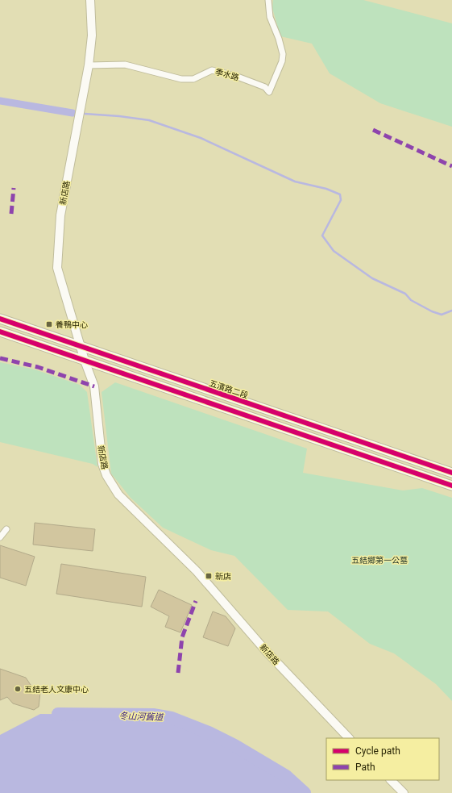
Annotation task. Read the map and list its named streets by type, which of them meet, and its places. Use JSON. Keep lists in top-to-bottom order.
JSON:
{
  "streets": {
    "main road": ["五濱路二段"],
    "street": ["季水路", "新店路"]
  },
  "crossings": [
    ["季水路", "新店路"],
    ["新店路", "五濱路二段"]
  ],
  "water": ["冬山河舊道"],
  "parks": ["五結鄉第一公墓"],
  "places": {
    "transit": ["養鴨中心", "新店"],
    "other": ["五結老人文康中心"]
  },
  "legend": ["Cycle path", "Path"]
}
